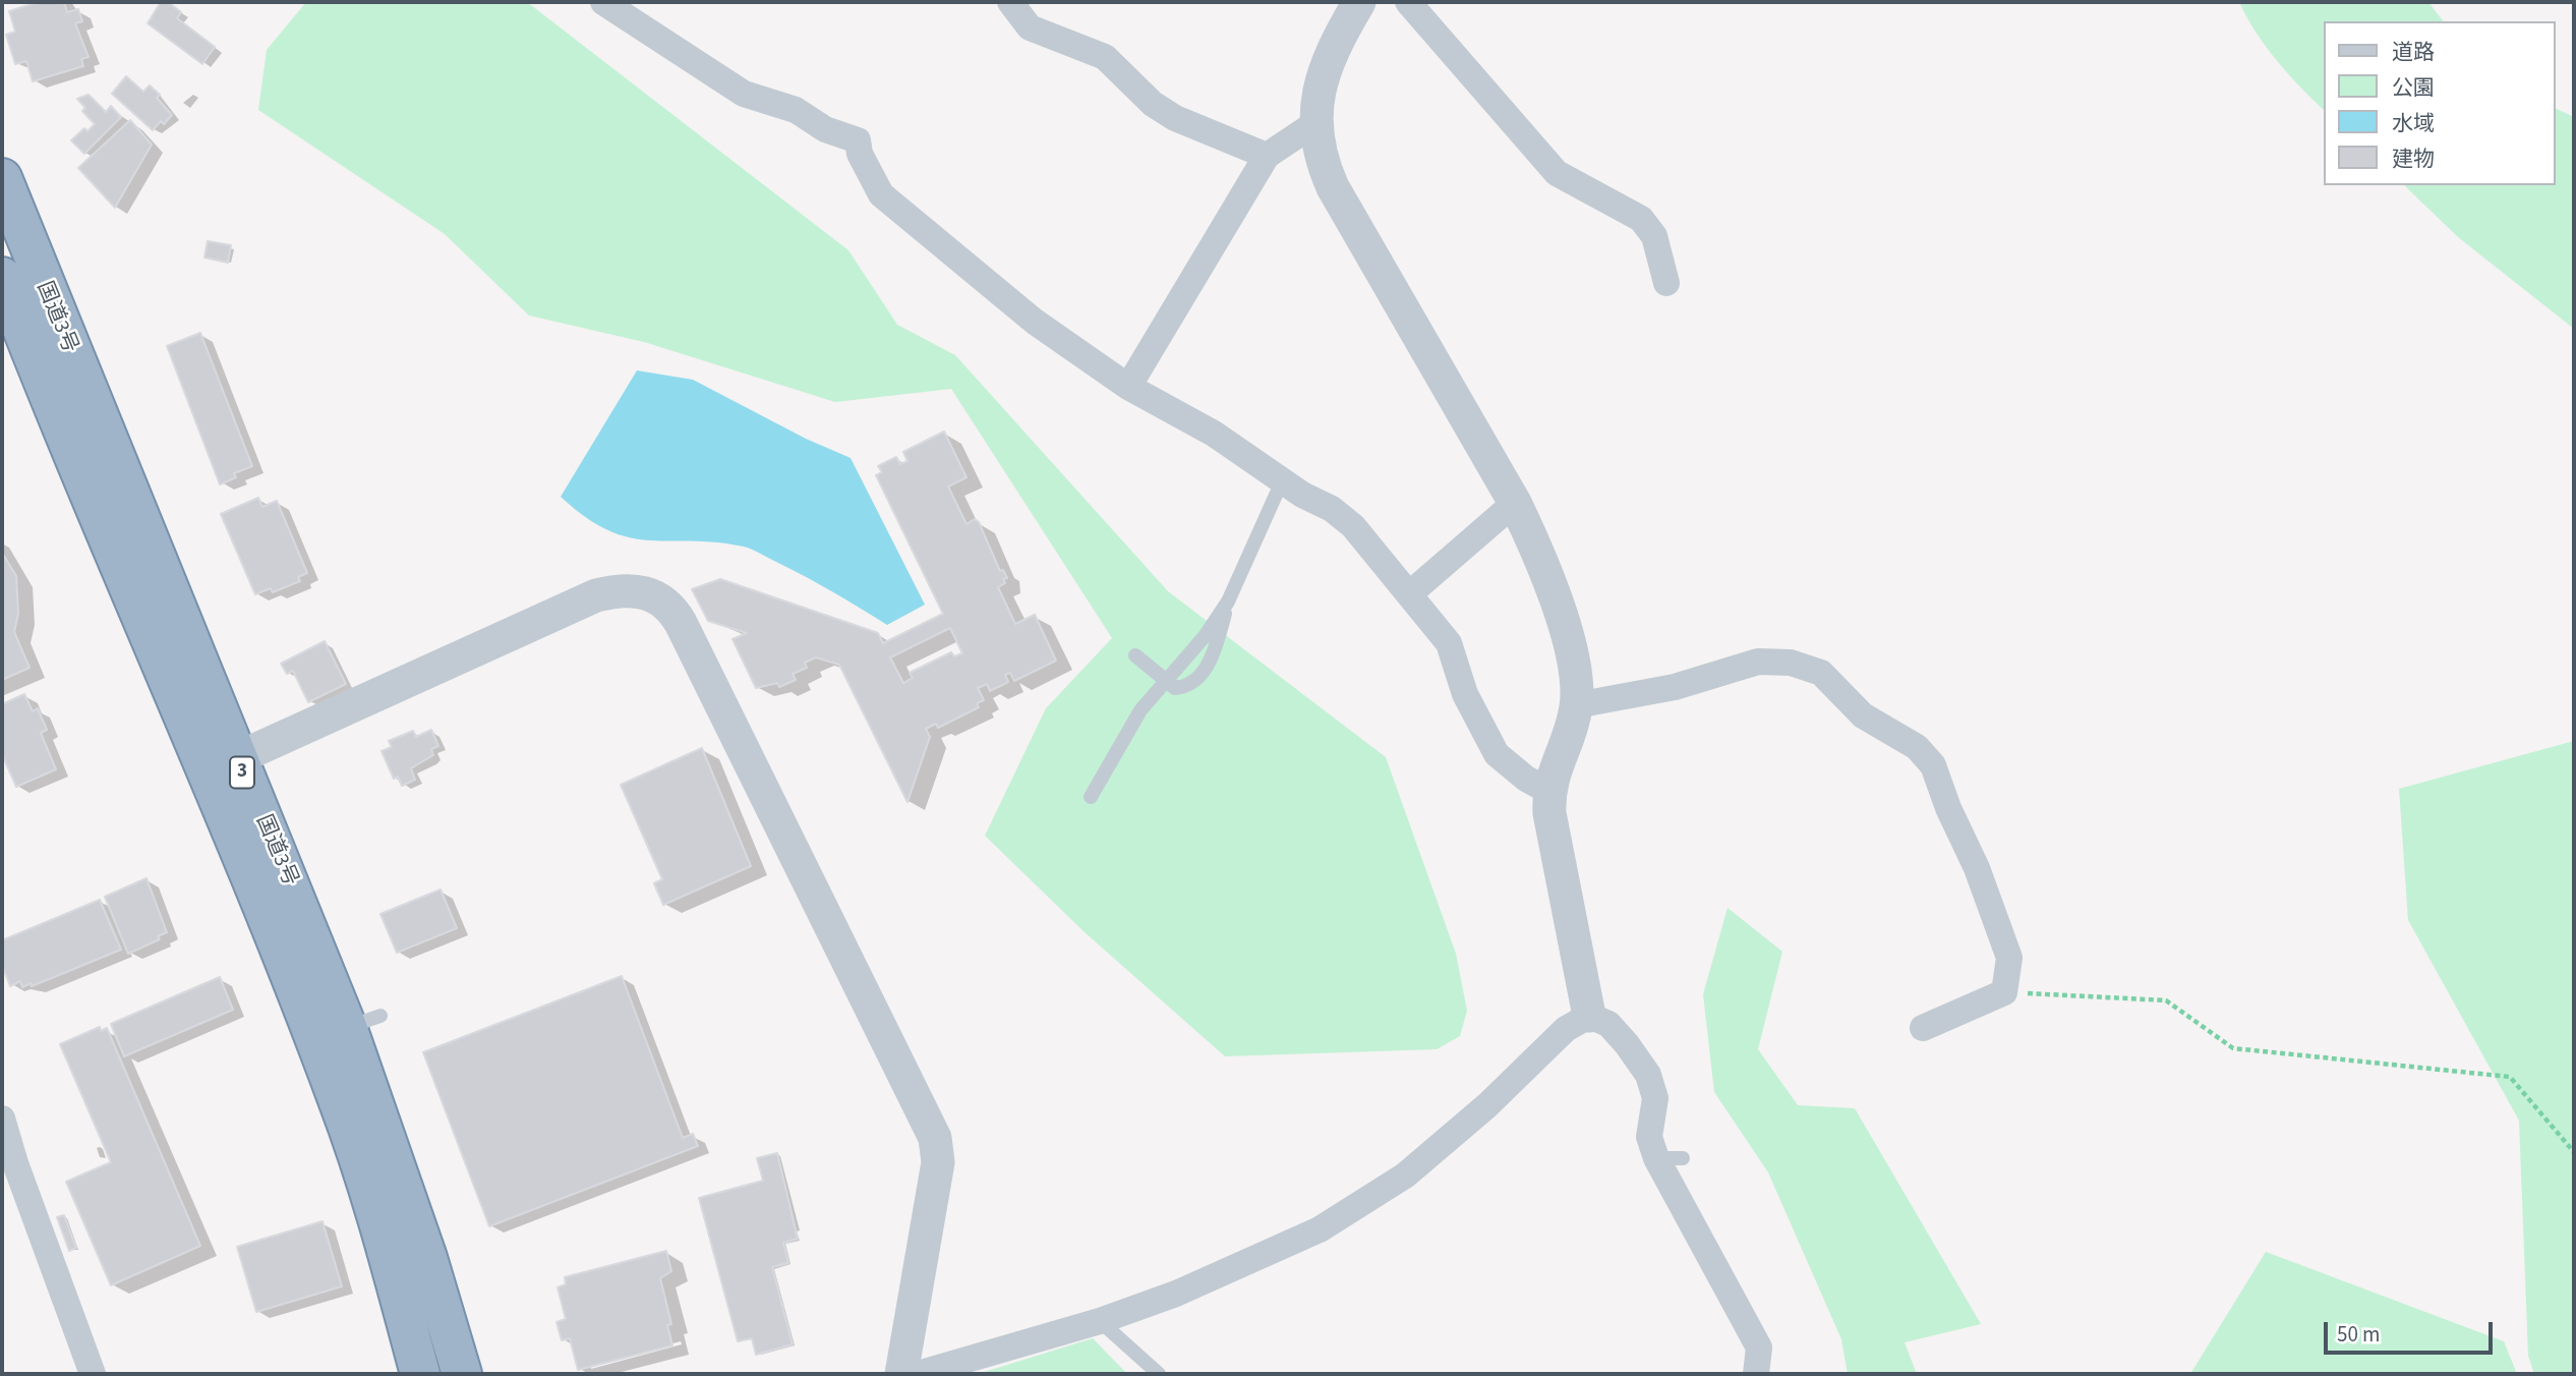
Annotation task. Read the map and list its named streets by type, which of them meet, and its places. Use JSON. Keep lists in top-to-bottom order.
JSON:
{
  "streets": {
    "highway": ["国道3号", "3"]
  },
  "legend": [
    "道路",
    "公園",
    "水域",
    "建物"
  ],
  "scale_bar": "50 m"
}
